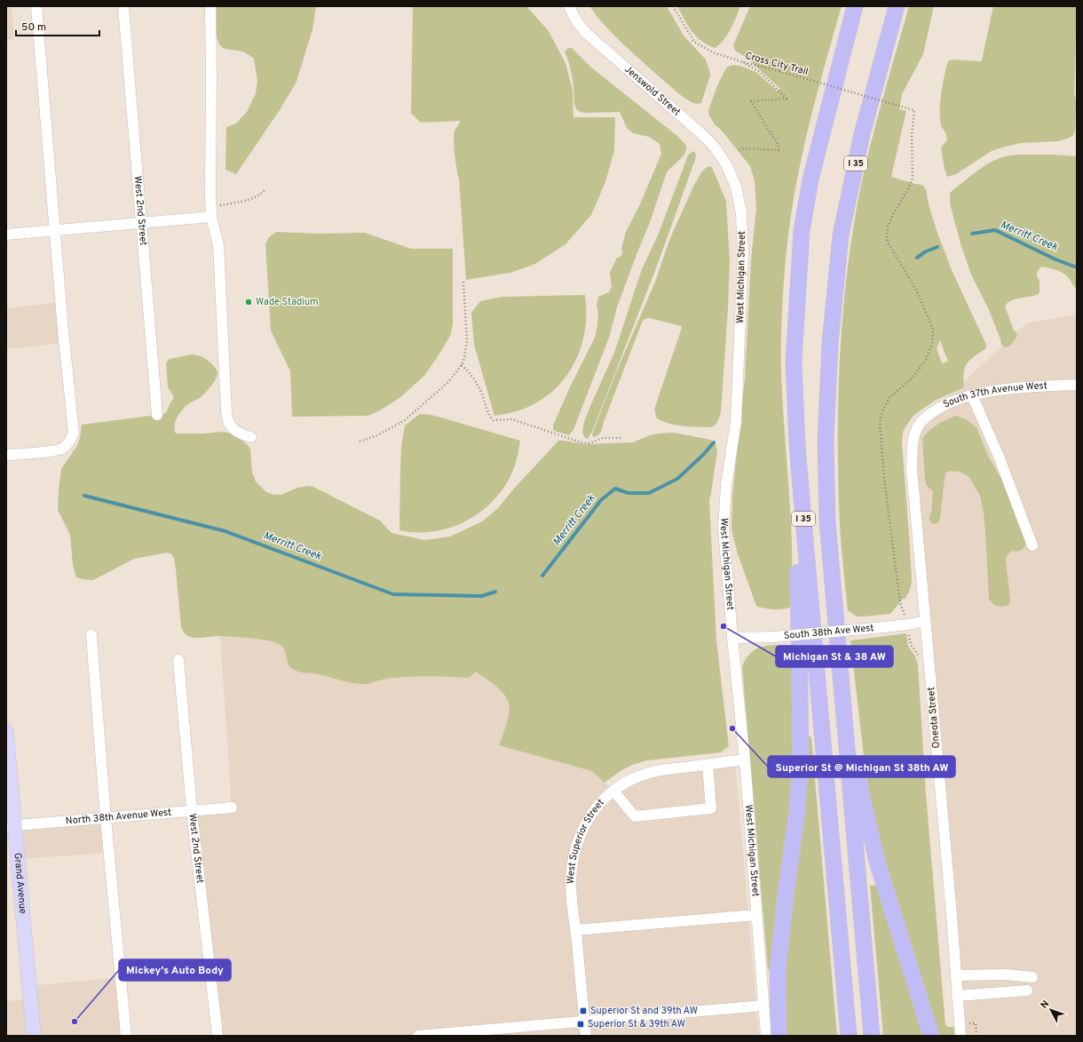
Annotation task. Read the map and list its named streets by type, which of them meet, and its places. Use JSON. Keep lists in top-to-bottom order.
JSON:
{
  "streets": {
    "highway": ["I 35"],
    "main road": ["Grand Avenue"],
    "street": [
      "Jenswold Street",
      "West 2nd Street",
      "West Michigan Street",
      "South 37th Avenue West",
      "South 38th Ave West",
      "Oneota Street",
      "North 38th Avenue West",
      "West Superior Street"
    ],
    "path": ["Cross City Trail"]
  },
  "crossings": [
    ["Jenswold Street", "West Michigan Street"],
    ["West 2nd Street", "North 38th Avenue West"],
    ["West Michigan Street", "South 38th Ave West"],
    ["West Michigan Street", "West Superior Street"],
    ["South 37th Avenue West", "Oneota Street"],
    ["South 38th Ave West", "Oneota Street"],
    ["North 38th Avenue West", "Grand Avenue"]
  ],
  "water": ["Merritt Creek"],
  "places": {
    "other": [
      "Wade Stadium",
      "Michigan St & 38 AW",
      "Superior St @ Michigan St 38th AW",
      "Mickey's Auto Body"
    ],
    "transit": ["Superior St and 39th AW", "Superior St & 39th AW"]
  },
  "scale_bar": "50 m",
  "north": "top left"
}
